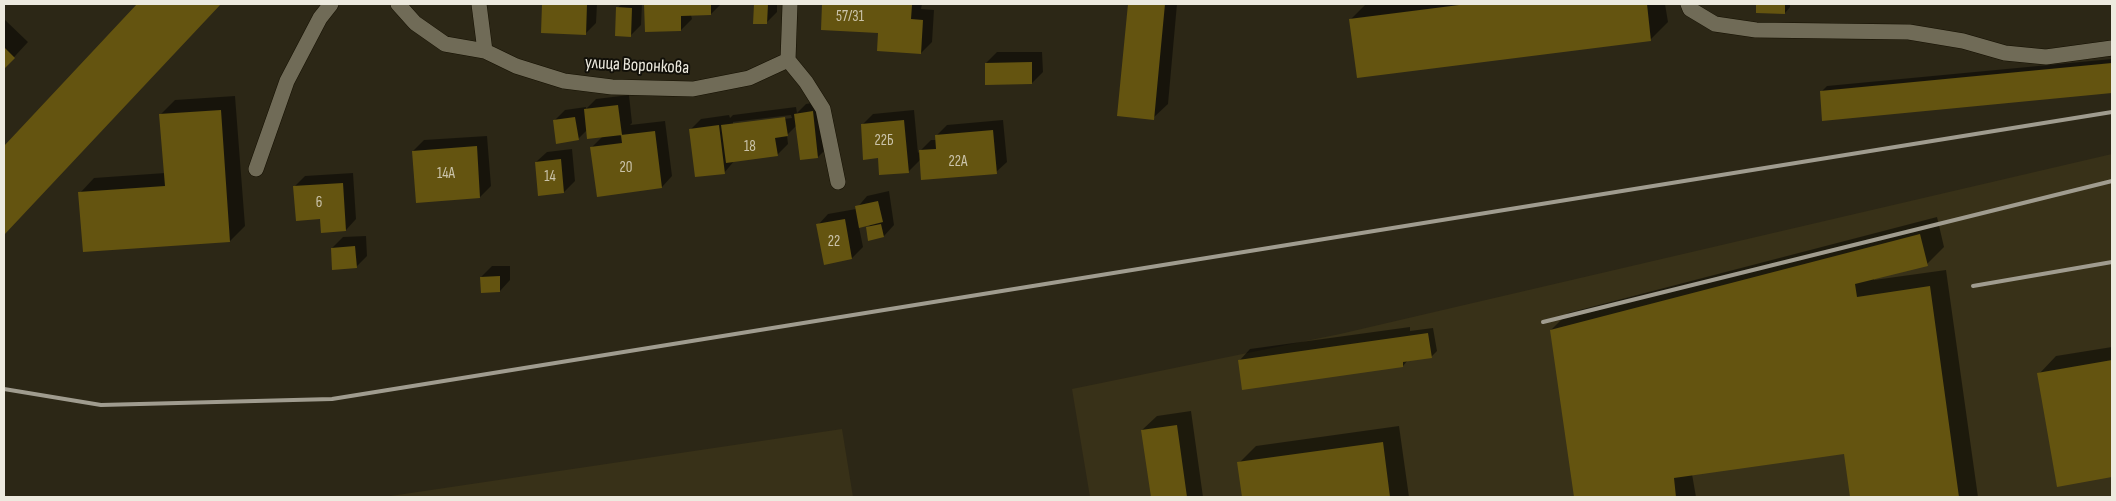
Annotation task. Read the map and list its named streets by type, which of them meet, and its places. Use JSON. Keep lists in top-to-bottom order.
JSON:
{
  "streets": {
    "street": ["улица Воронкова"]
  },
  "house_numbers": [
    "57/31",
    "22Б",
    "18",
    "22А",
    "20",
    "14А",
    "14",
    "6",
    "22"
  ]
}
